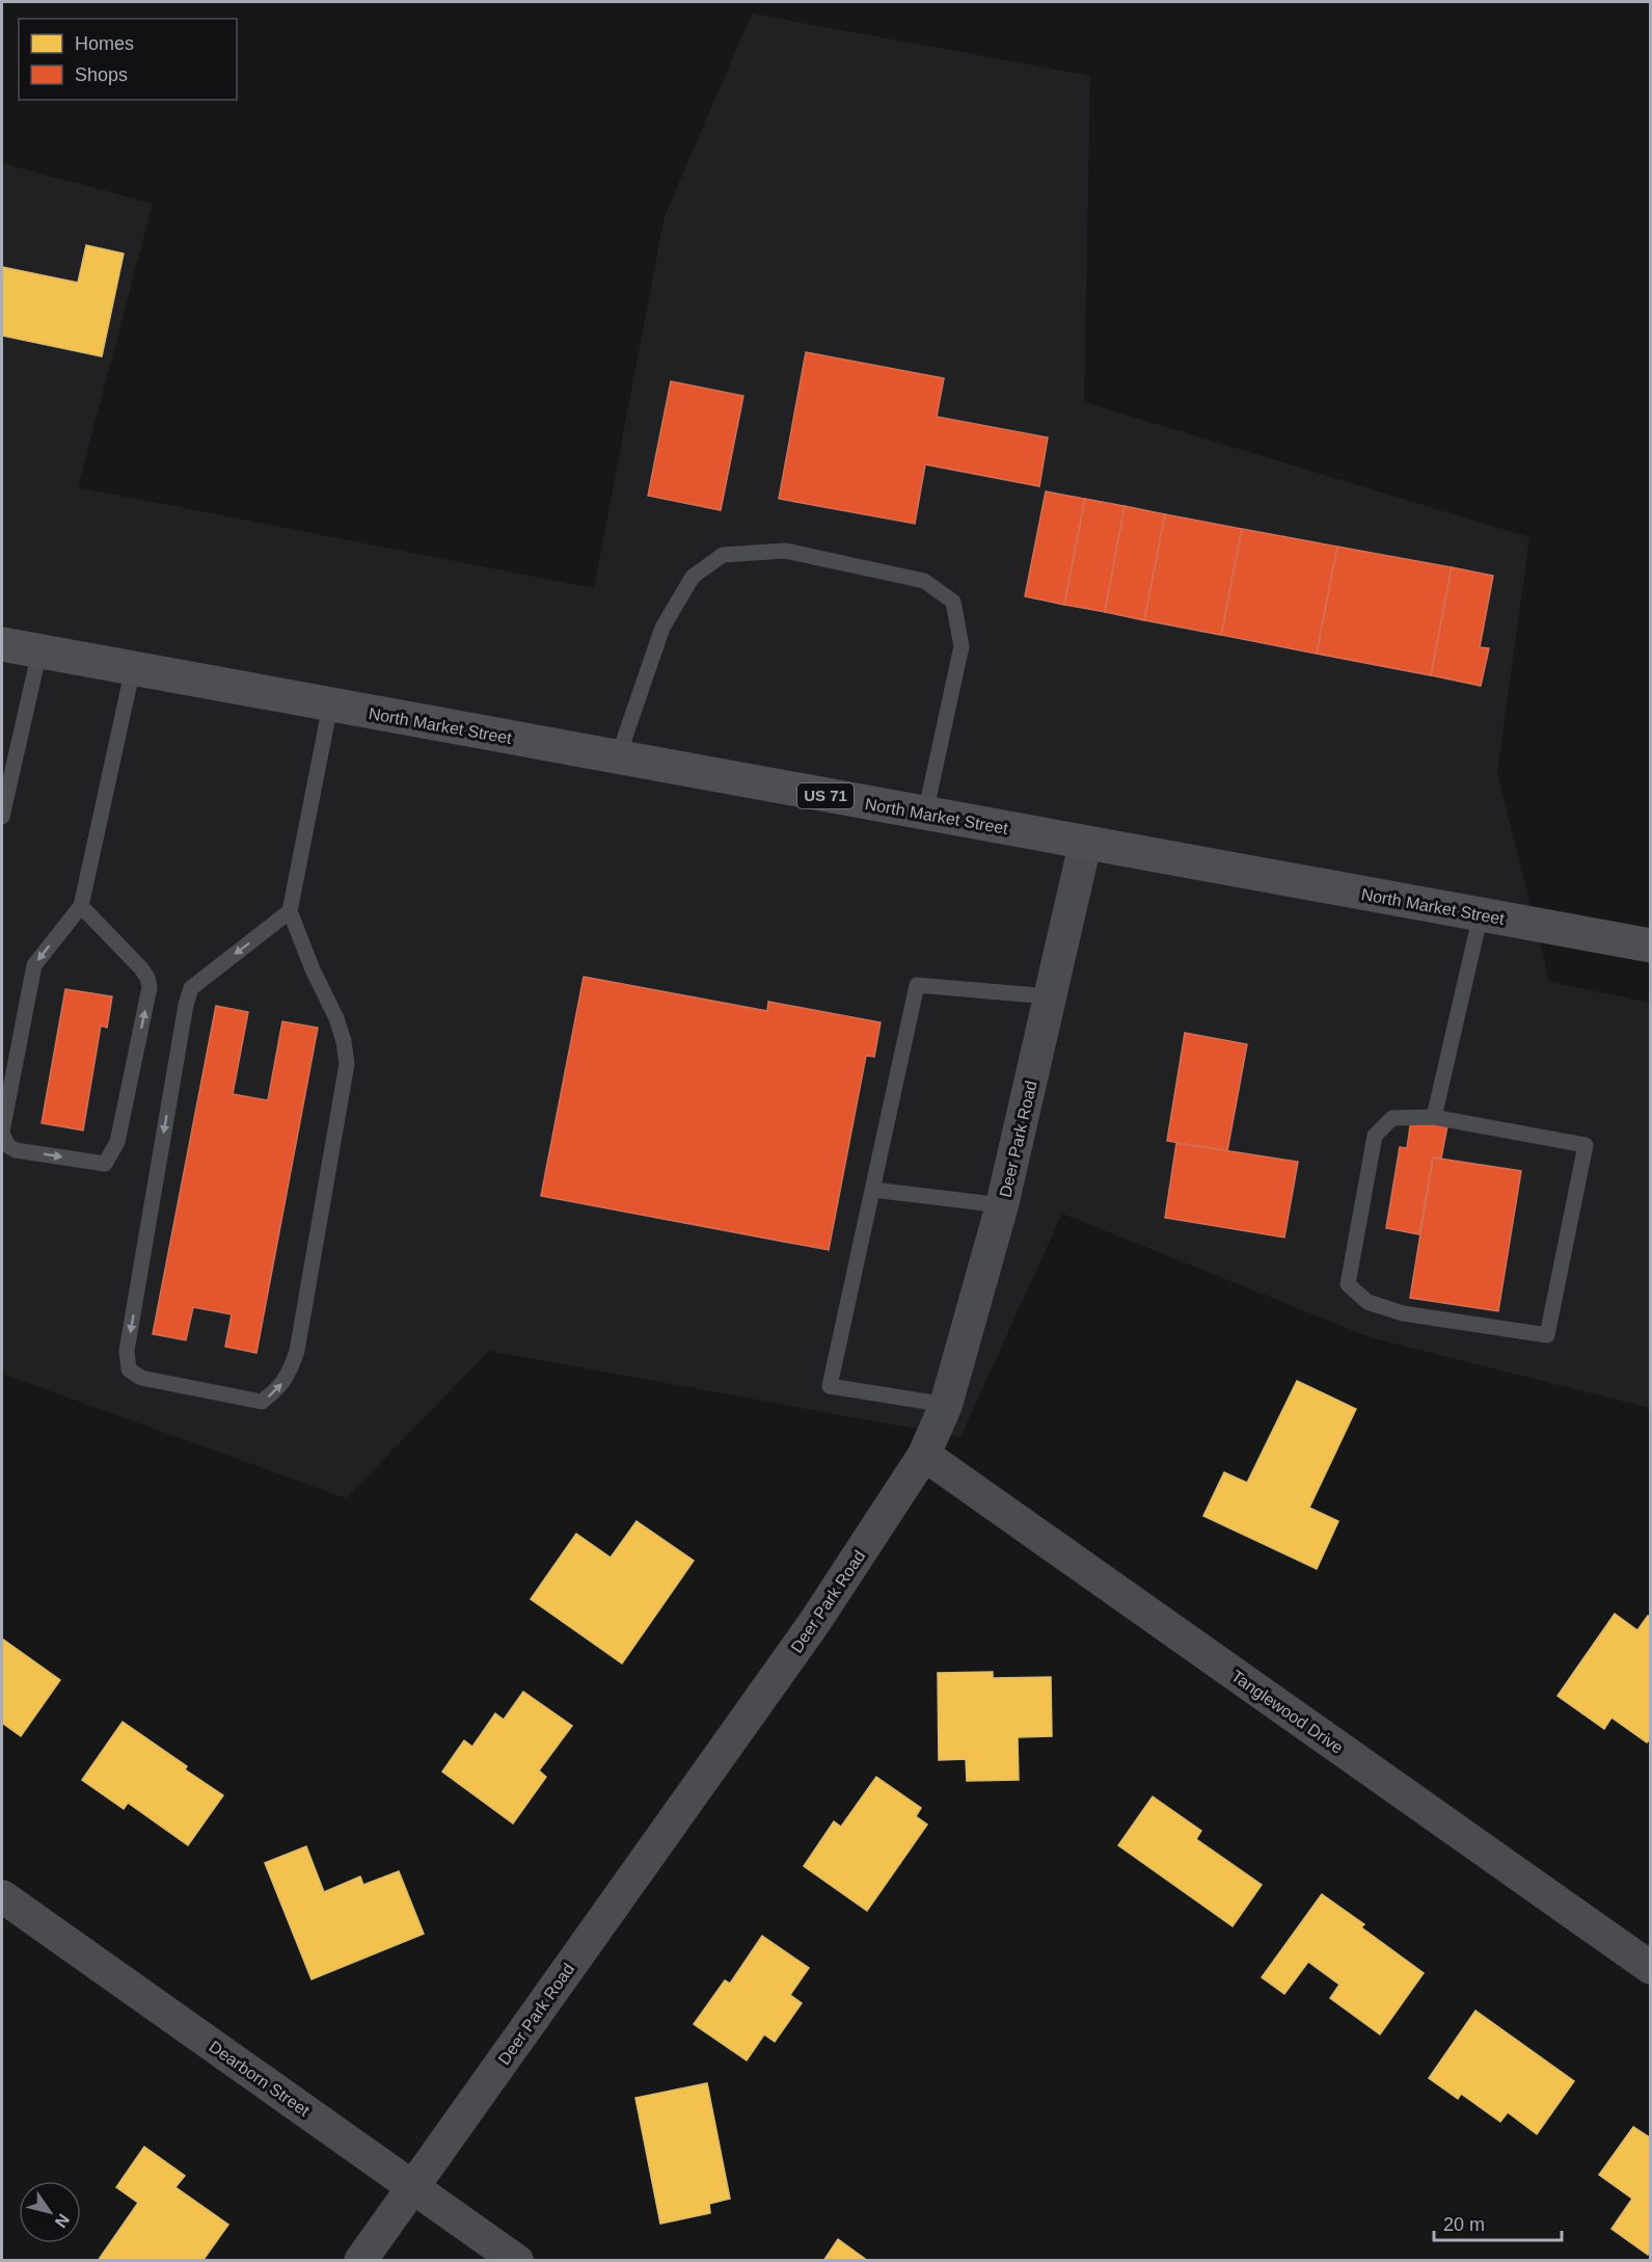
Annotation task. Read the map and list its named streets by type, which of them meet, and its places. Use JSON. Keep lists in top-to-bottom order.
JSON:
{
  "streets": {
    "main road": ["North Market Street", "US 71"],
    "street": ["Deer Park Road", "Tanglewood Drive", "Dearborn Street"]
  },
  "crossings": [
    ["North Market Street", "Deer Park Road"],
    ["Deer Park Road", "Tanglewood Drive"],
    ["Deer Park Road", "Dearborn Street"]
  ],
  "legend": ["Homes", "Shops"],
  "scale_bar": "20 m",
  "north": "bottom right"
}
